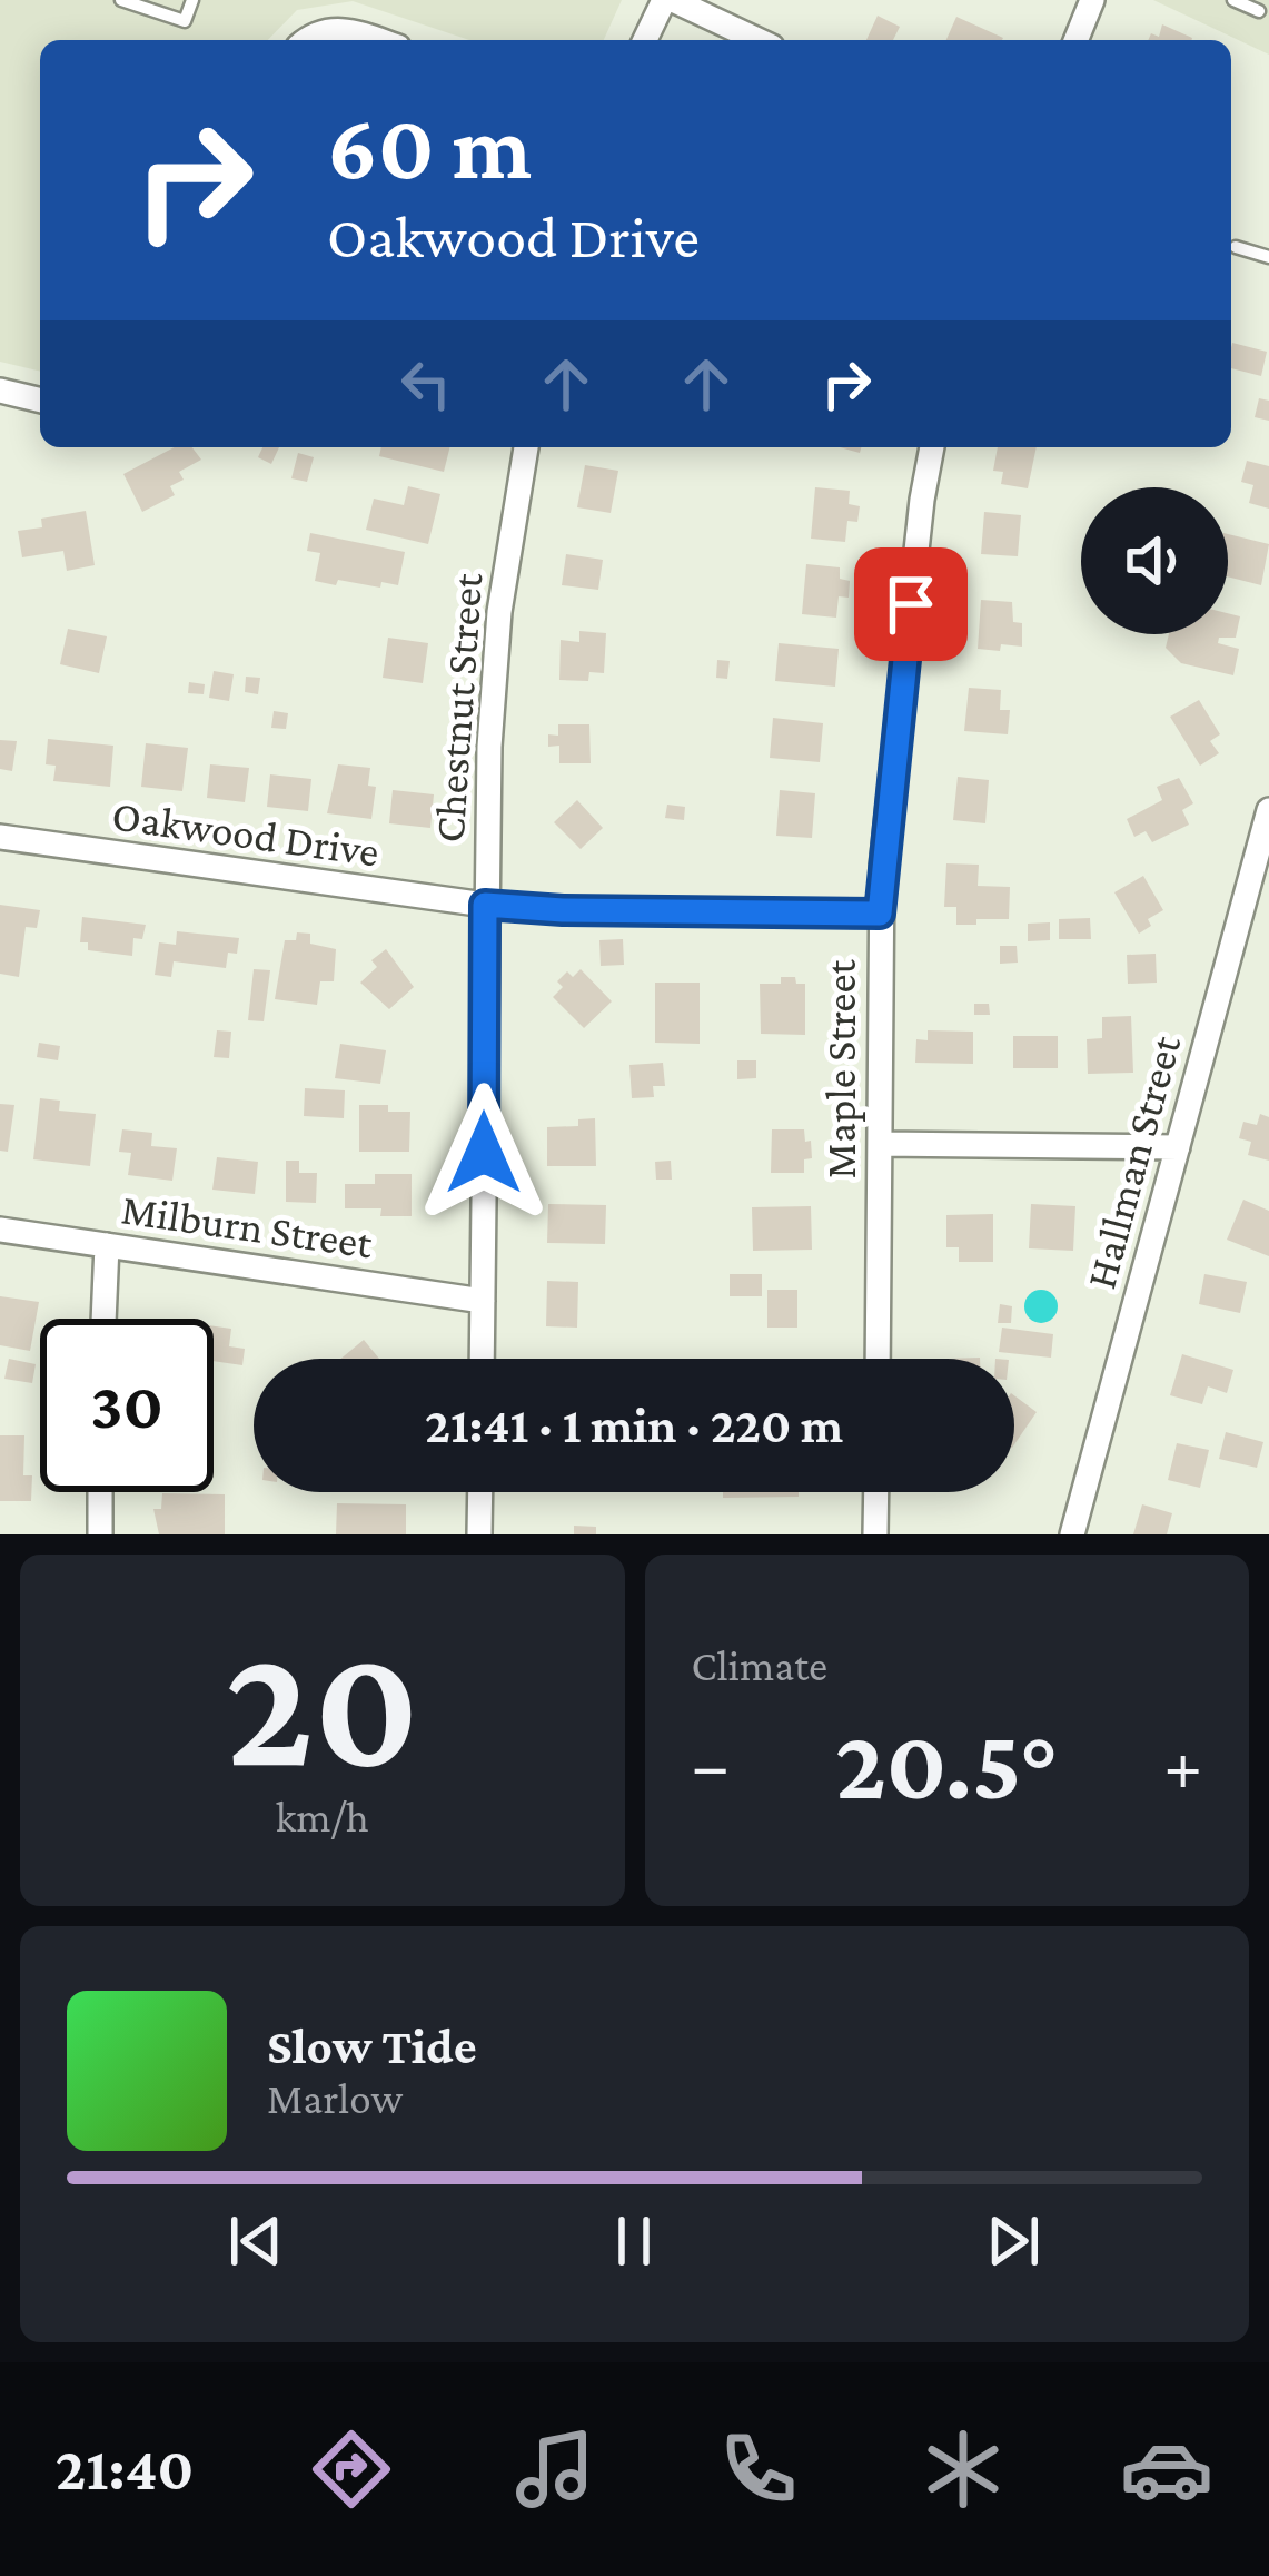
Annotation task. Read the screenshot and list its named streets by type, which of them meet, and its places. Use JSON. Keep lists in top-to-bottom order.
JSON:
{
  "streets": {
    "street": [
      "Chestnut Street",
      "Oakwood Drive",
      "Maple Street",
      "Hallman Street",
      "Milburn Street"
    ]
  },
  "crossings": [
    ["Chestnut Street", "Oakwood Drive"],
    ["Chestnut Street", "Milburn Street"],
    ["Oakwood Drive", "Maple Street"]
  ],
  "page": {
    "turn": ["60 m", "Oakwood Drive"],
    "limit": "30",
    "trip": "21:41 · 1 min · 220 m",
    "tile": [
      ["20", "km/h"],
      "Climate"
    ],
    "heat": ["−", "20.5°", "+"],
    "song": ["Slow Tide", "Marlow"],
    "tabs": "21:40"
  }
}
